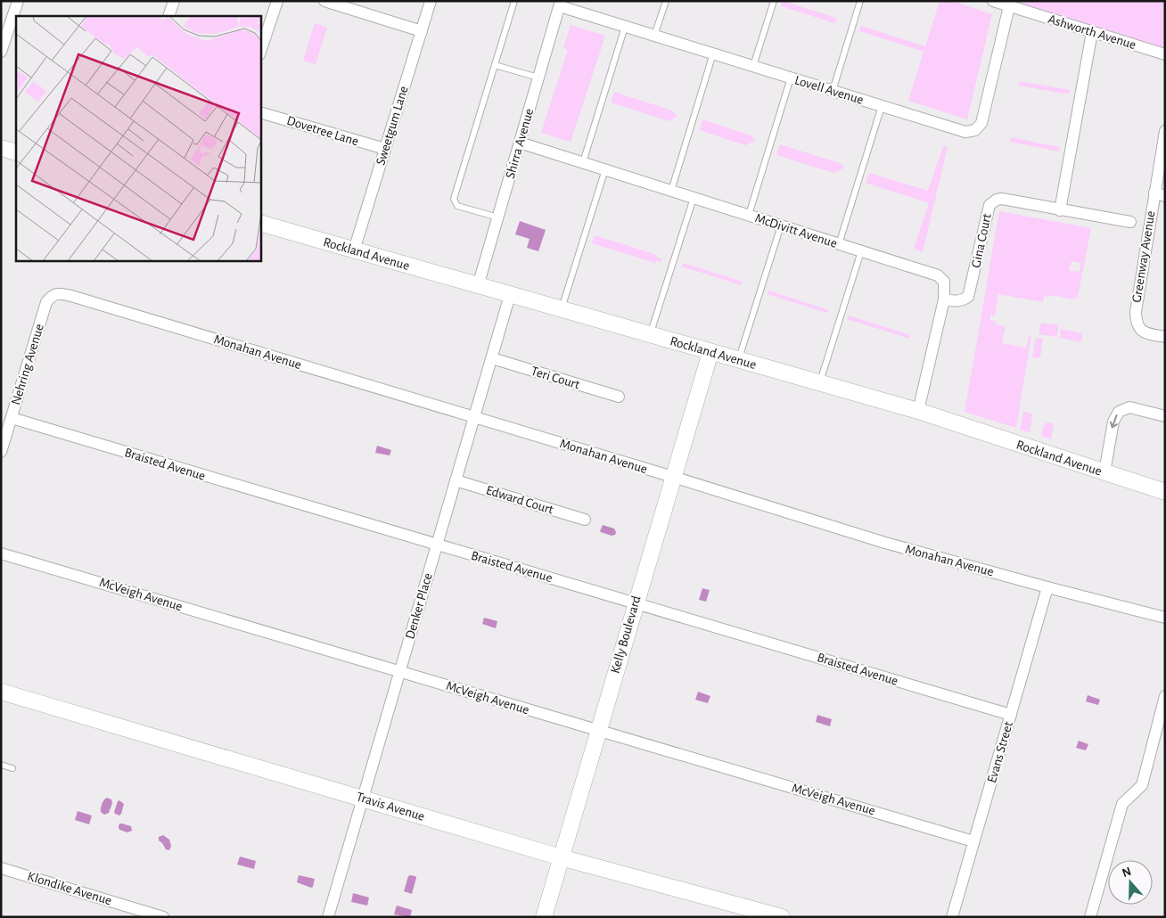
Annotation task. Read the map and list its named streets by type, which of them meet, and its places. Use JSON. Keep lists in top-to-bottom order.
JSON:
{
  "streets": {
    "street": [
      "Ashworth Avenue",
      "Lovell Avenue",
      "Sweetgum Lane",
      "Dovetree Lane",
      "Shirra Avenue",
      "McDivitt Avenue",
      "Gina Court",
      "Rockland Avenue",
      "Greenway Avenue",
      "Monahan Avenue",
      "Nehring Avenue",
      "Teri Court",
      "Braisted Avenue",
      "Edward Court",
      "McVeigh Avenue",
      "Denker Place",
      "Kelly Boulevard",
      "Evans Street",
      "Travis Avenue",
      "Klondike Avenue"
    ]
  },
  "crossings": [
    ["Ashworth Avenue", "Lovell Avenue"],
    ["Lovell Avenue", "Shirra Avenue"],
    ["Sweetgum Lane", "Dovetree Lane"],
    ["Sweetgum Lane", "Rockland Avenue"],
    ["Shirra Avenue", "McDivitt Avenue"],
    ["Shirra Avenue", "Rockland Avenue"],
    ["McDivitt Avenue", "Gina Court"],
    ["McDivitt Avenue", "Rockland Avenue"],
    ["Rockland Avenue", "Denker Place"],
    ["Rockland Avenue", "Kelly Boulevard"],
    ["Monahan Avenue", "Nehring Avenue"],
    ["Monahan Avenue", "Denker Place"],
    ["Monahan Avenue", "Kelly Boulevard"],
    ["Monahan Avenue", "Evans Street"],
    ["Nehring Avenue", "Braisted Avenue"],
    ["Teri Court", "Denker Place"],
    ["Braisted Avenue", "Denker Place"],
    ["Braisted Avenue", "Kelly Boulevard"],
    ["Braisted Avenue", "Evans Street"],
    ["Edward Court", "Denker Place"],
    ["McVeigh Avenue", "Denker Place"],
    ["McVeigh Avenue", "Kelly Boulevard"],
    ["McVeigh Avenue", "Evans Street"],
    ["Denker Place", "Travis Avenue"],
    ["Kelly Boulevard", "Travis Avenue"]
  ],
  "north": "top"
}
